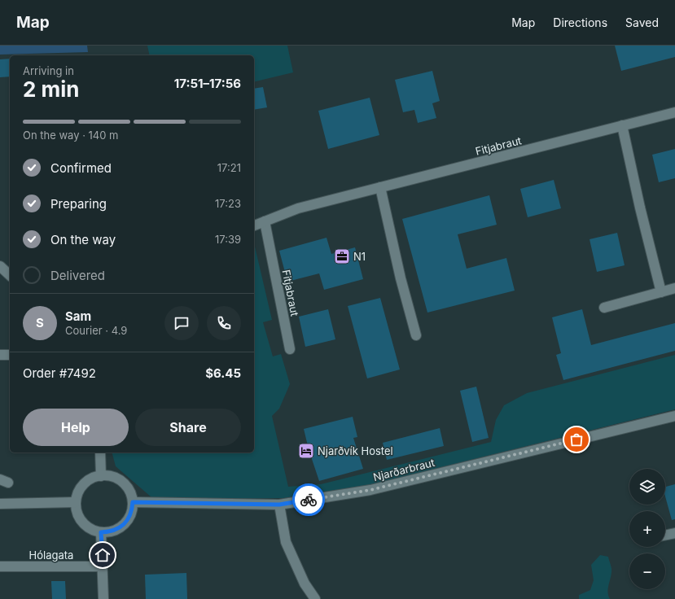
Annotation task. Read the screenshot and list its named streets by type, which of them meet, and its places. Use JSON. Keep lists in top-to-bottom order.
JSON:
{
  "streets": {
    "street": ["Fitjabraut", "Njarðarbraut", "Hólagata"]
  },
  "places": {
    "office": ["N1"],
    "hotel": ["Njarðvík Hostel"]
  },
  "page": {
    "header": "Map",
    "nav": ["Map", "Directions", "Saved"],
    "heading": ["2 min", "Arriving in", "17:51–17:56"],
    "panel": [
      "Sam",
      "Courier · 4.9",
      "Order #7492",
      "$6.45"
    ],
    "bar": "On the way · 140 m",
    "list": [
      ["Confirmed", "17:21"],
      ["Preparing", "17:23"],
      ["On the way", "17:39"],
      "Delivered"
    ],
    "round": "S",
    "buttons": ["Help", "Share"],
    "map_buttons": ["+", "−"]
  }
}
